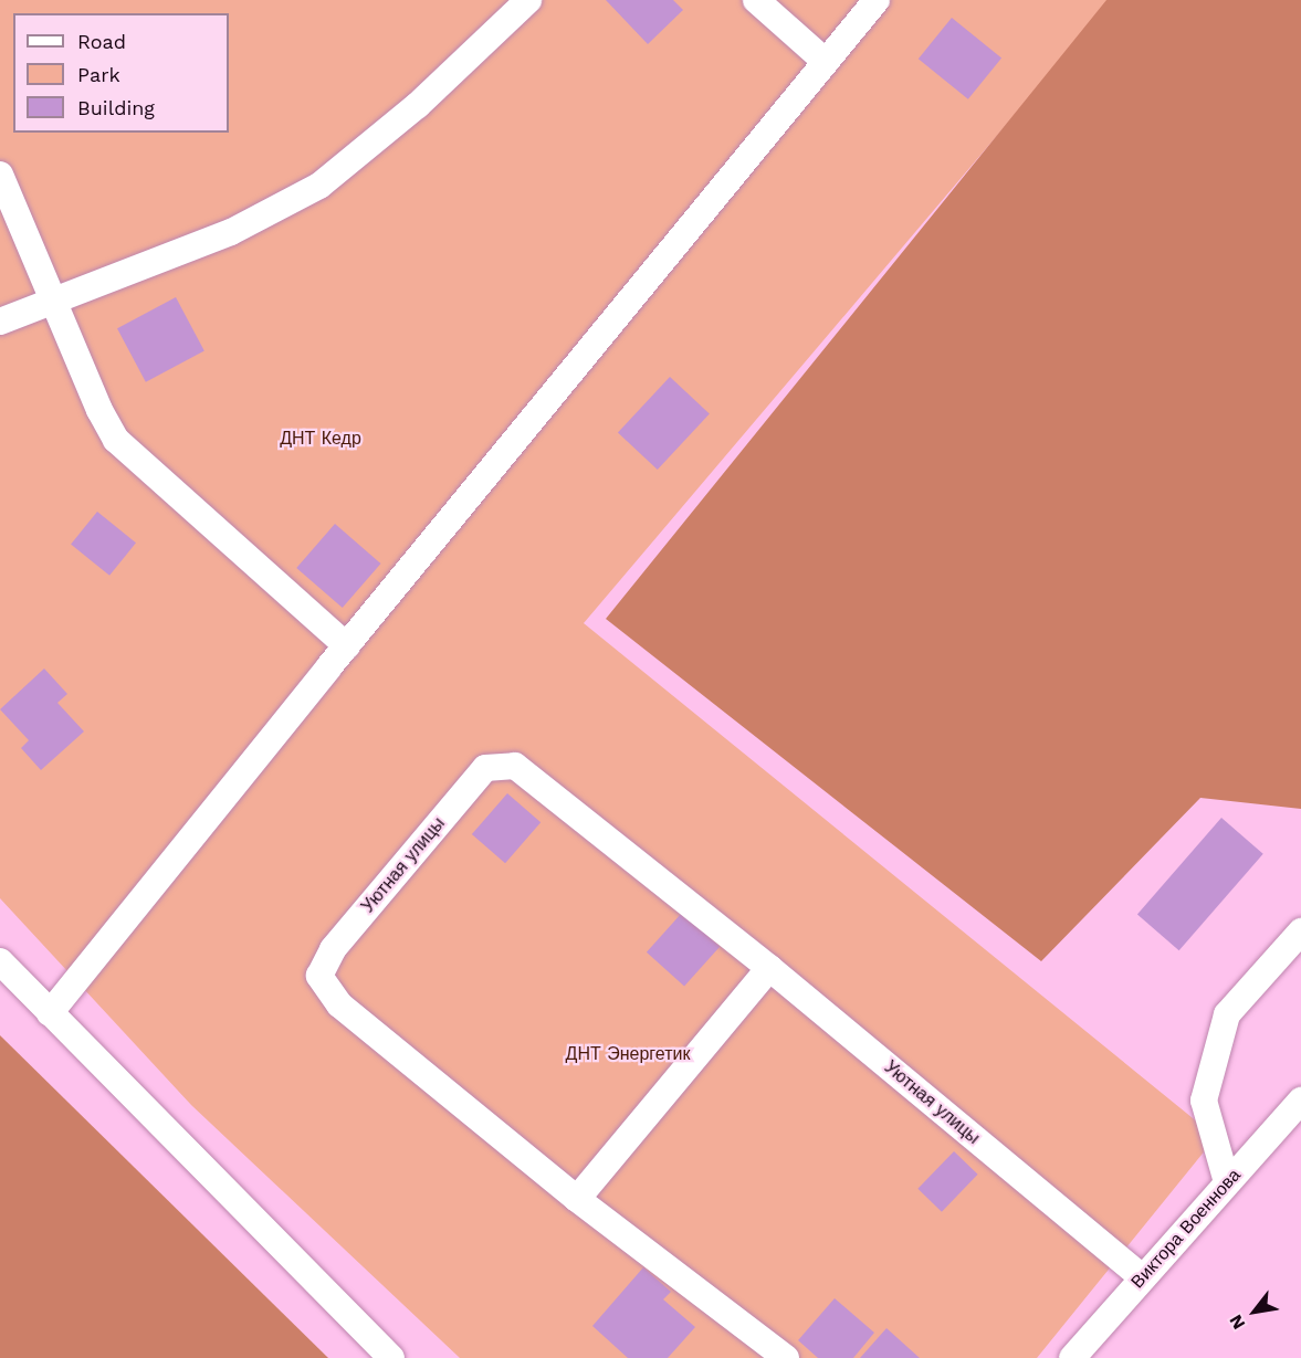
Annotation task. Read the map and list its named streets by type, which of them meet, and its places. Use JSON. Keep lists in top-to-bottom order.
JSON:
{
  "streets": {
    "street": ["Уютная улицы", "Виктора Военнова"]
  },
  "crossings": [
    ["Уютная улицы", "Виктора Военнова"]
  ],
  "parks": ["ДНТ Кедр", "ДНТ Энергетик"],
  "legend": ["Road", "Park", "Building"],
  "north": "bottom left"
}
